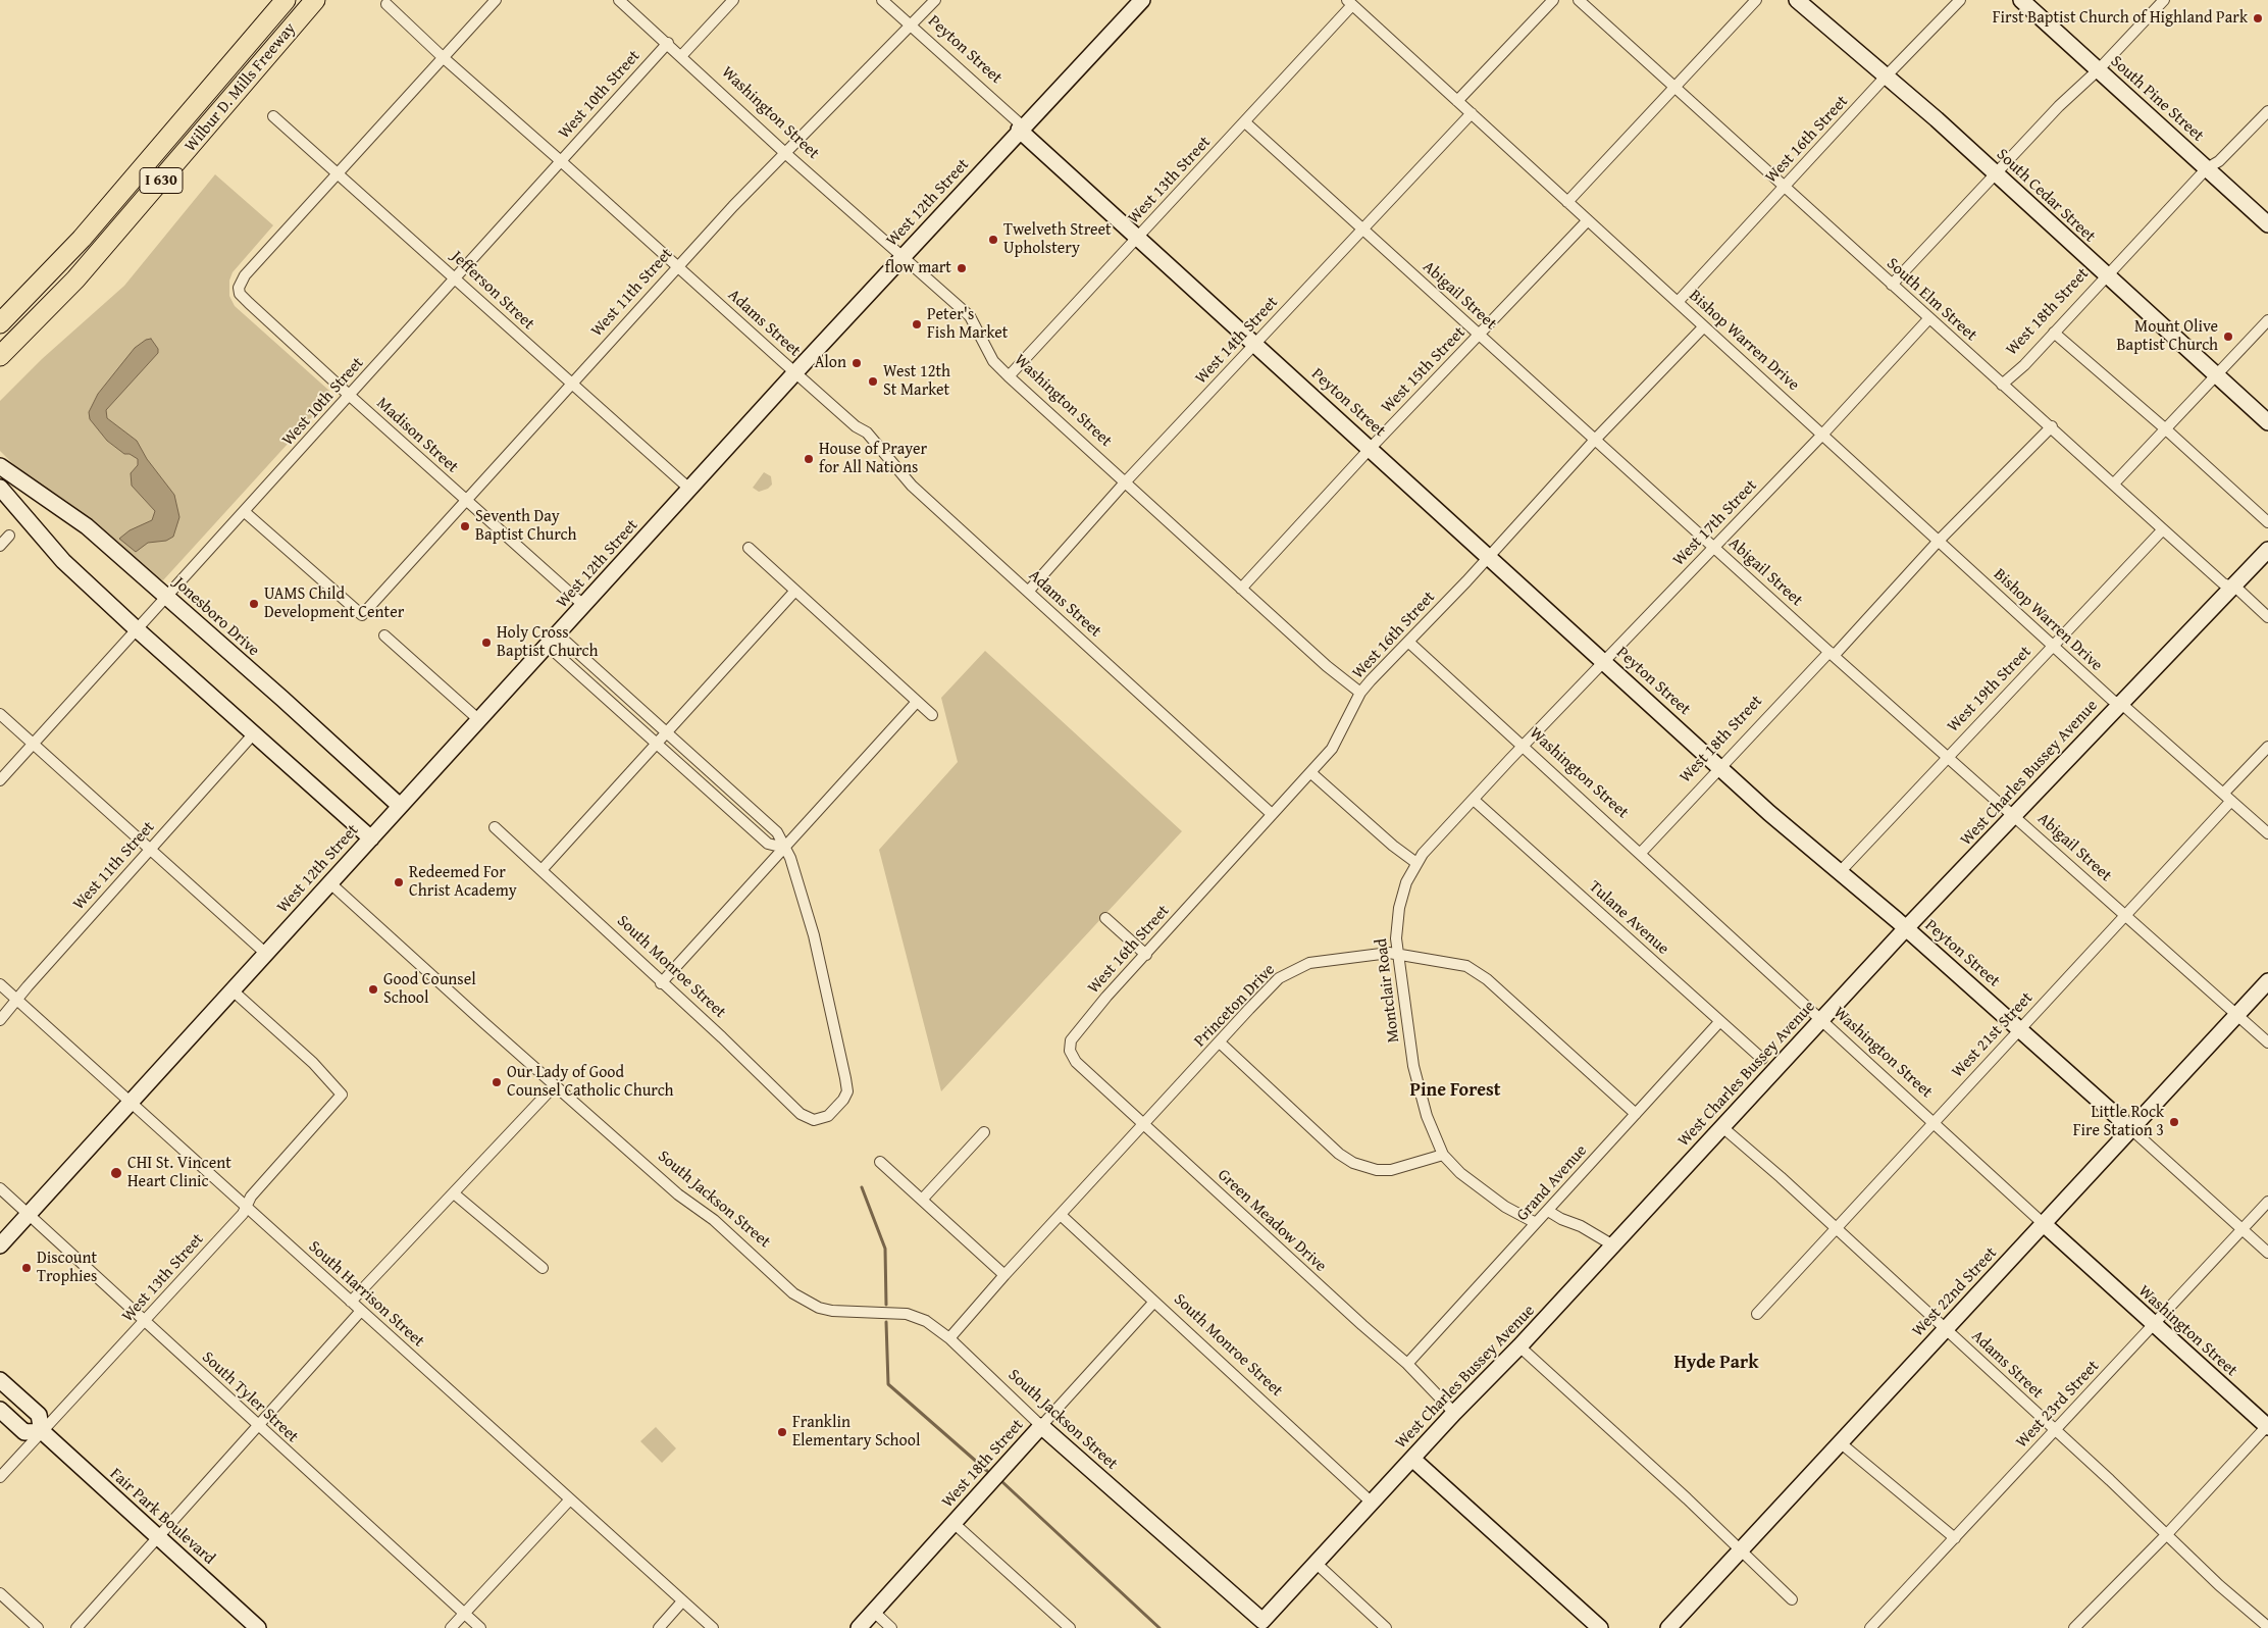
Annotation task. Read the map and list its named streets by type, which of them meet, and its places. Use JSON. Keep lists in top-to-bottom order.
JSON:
{
  "streets": {
    "highway": ["Wilbur D. Mills Freeway", "I 630"],
    "street": [
      "Peyton Street",
      "West 10th Street",
      "South Pine Street",
      "Washington Street",
      "West 16th Street",
      "West 13th Street",
      "South Cedar Street",
      "West 12th Street",
      "Jefferson Street",
      "West 11th Street",
      "Abigail Street",
      "South Elm Street",
      "West 18th Street",
      "Adams Street",
      "West 14th Street",
      "Bishop Warren Drive",
      "West 15th Street",
      "Madison Street",
      "West 17th Street",
      "Jonesboro Drive",
      "West 19th Street",
      "West Charles Bussey Avenue",
      "Tulane Avenue",
      "South Monroe Street",
      "Montclair Road",
      "Princeton Drive",
      "West 21st Street",
      "Grand Avenue",
      "South Jackson Street",
      "Green Meadow Drive",
      "West 22nd Street",
      "South Harrison Street",
      "South Tyler Street",
      "West 23rd Street",
      "Fair Park Boulevard"
    ]
  },
  "crossings": [
    ["Peyton Street", "West 16th Street"],
    ["Peyton Street", "West 13th Street"],
    ["Peyton Street", "West 12th Street"],
    ["Peyton Street", "West 11th Street"],
    ["Peyton Street", "West 18th Street"],
    ["Peyton Street", "West 14th Street"],
    ["Peyton Street", "West 15th Street"],
    ["Peyton Street", "West 17th Street"],
    ["Peyton Street", "West 19th Street"],
    ["Peyton Street", "West Charles Bussey Avenue"],
    ["Peyton Street", "West 21st Street"],
    ["Peyton Street", "West 22nd Street"],
    ["Peyton Street", "West 23rd Street"],
    ["West 10th Street", "Washington Street"],
    ["West 10th Street", "Jefferson Street"],
    ["West 10th Street", "West 11th Street"],
    ["West 10th Street", "Adams Street"],
    ["West 10th Street", "Madison Street"],
    ["West 10th Street", "Jonesboro Drive"],
    ["South Pine Street", "West 18th Street"],
    ["Washington Street", "West 16th Street"],
    ["Washington Street", "West 13th Street"],
    ["Washington Street", "West 12th Street"],
    ["Washington Street", "West 11th Street"],
    ["Washington Street", "West 18th Street"],
    ["Washington Street", "West 14th Street"],
    ["Washington Street", "West 15th Street"],
    ["Washington Street", "West 17th Street"],
    ["Washington Street", "West Charles Bussey Avenue"],
    ["Washington Street", "Montclair Road"],
    ["Washington Street", "West 21st Street"],
    ["Washington Street", "West 22nd Street"],
    ["Washington Street", "West 23rd Street"],
    ["West 16th Street", "South Cedar Street"],
    ["West 16th Street", "Abigail Street"],
    ["West 16th Street", "South Elm Street"],
    ["West 16th Street", "Adams Street"],
    ["West 16th Street", "Bishop Warren Drive"],
    ["West 16th Street", "Green Meadow Drive"],
    ["West 13th Street", "West 12th Street"],
    ["West 13th Street", "Abigail Street"],
    ["West 13th Street", "Bishop Warren Drive"],
    ["West 13th Street", "South Harrison Street"],
    ["West 13th Street", "South Tyler Street"],
    ["West 13th Street", "Fair Park Boulevard"],
    ["South Cedar Street", "West 18th Street"],
    ["West 12th Street", "Jefferson Street"],
    ["West 12th Street", "Adams Street"],
    ["West 12th Street", "Madison Street"],
    ["West 12th Street", "Jonesboro Drive"],
    ["West 12th Street", "South Jackson Street"],
    ["West 12th Street", "South Harrison Street"],
    ["West 12th Street", "South Tyler Street"],
    ["Jefferson Street", "West 11th Street"],
    ["Jefferson Street", "Madison Street"],
    ["West 11th Street", "Adams Street"],
    ["West 11th Street", "Madison Street"],
    ["West 11th Street", "South Harrison Street"],
    ["Abigail Street", "West 18th Street"],
    ["Abigail Street", "West 14th Street"],
    ["Abigail Street", "West 15th Street"],
    ["Abigail Street", "West 17th Street"],
    ["Abigail Street", "West 19th Street"],
    ["Abigail Street", "West Charles Bussey Avenue"],
    ["Abigail Street", "West 21st Street"],
    ["Abigail Street", "West 22nd Street"],
    ["South Elm Street", "West 18th Street"],
    ["South Elm Street", "West 17th Street"],
    ["South Elm Street", "West 19th Street"],
    ["South Elm Street", "West Charles Bussey Avenue"],
    ["West 18th Street", "Bishop Warren Drive"],
    ["West 18th Street", "South Monroe Street"],
    ["West 18th Street", "South Jackson Street"],
    ["Adams Street", "West 14th Street"],
    ["Adams Street", "West Charles Bussey Avenue"],
    ["Adams Street", "West 21st Street"],
    ["Adams Street", "West 22nd Street"],
    ["Adams Street", "West 23rd Street"],
    ["West 14th Street", "Bishop Warren Drive"],
    ["Bishop Warren Drive", "West 15th Street"],
    ["Bishop Warren Drive", "West 17th Street"],
    ["Bishop Warren Drive", "West 19th Street"],
    ["Bishop Warren Drive", "West Charles Bussey Avenue"],
    ["Bishop Warren Drive", "West 21st Street"],
    ["West 17th Street", "Montclair Road"],
    ["West Charles Bussey Avenue", "South Monroe Street"],
    ["West Charles Bussey Avenue", "South Jackson Street"],
    ["West Charles Bussey Avenue", "Green Meadow Drive"],
    ["Tulane Avenue", "Montclair Road"],
    ["Tulane Avenue", "Grand Avenue"],
    ["South Monroe Street", "Princeton Drive"],
    ["Montclair Road", "Princeton Drive"],
    ["Montclair Road", "Grand Avenue"],
    ["Princeton Drive", "Grand Avenue"],
    ["Princeton Drive", "South Jackson Street"],
    ["Princeton Drive", "Green Meadow Drive"],
    ["Grand Avenue", "Green Meadow Drive"]
  ],
  "districts": ["Pine Forest", "Hyde Park"],
  "places": [
    "First Baptist Church of Highland Park",
    "Twelveth Street Upholstery",
    "flow mart",
    "Peter's Fish Market",
    "Mount Olive Baptist Church",
    "Alon",
    "West 12th St Market",
    "House of Prayer for All Nations",
    "Seventh Day Baptist Church",
    "UAMS Child Development Center",
    "Holy Cross Baptist Church",
    "Redeemed For Christ Academy",
    "Good Counsel School",
    "Our Lady of Good Counsel Catholic Church",
    "Little Rock Fire Station 3",
    "CHI St. Vincent Heart Clinic",
    "Discount Trophies",
    "Franklin Elementary School"
  ]
}
